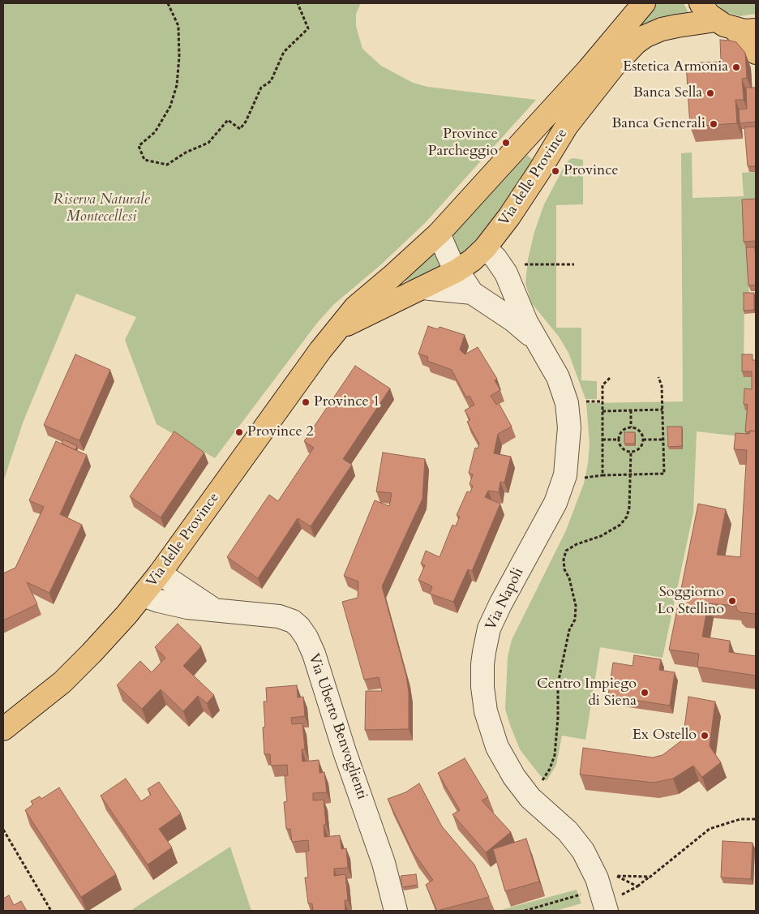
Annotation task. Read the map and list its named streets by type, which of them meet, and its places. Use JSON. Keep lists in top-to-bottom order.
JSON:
{
  "streets": {
    "main road": ["Via delle Province"],
    "street": ["Via Napoli", "Via Uberto Benvoglienti"]
  },
  "crossings": [
    ["Via delle Province", "Via Napoli"],
    ["Via delle Province", "Via Uberto Benvoglienti"]
  ],
  "parks": ["Riserva Naturale Montecellesi"],
  "places": [
    "Estetica Armonia",
    "Banca Sella",
    "Banca Generali",
    "Province Parcheggio",
    "Province",
    "Province 1",
    "Province 2",
    "Soggiorno Lo Stellino",
    "Centro Impiego di Siena",
    "Ex Ostello"
  ]
}
